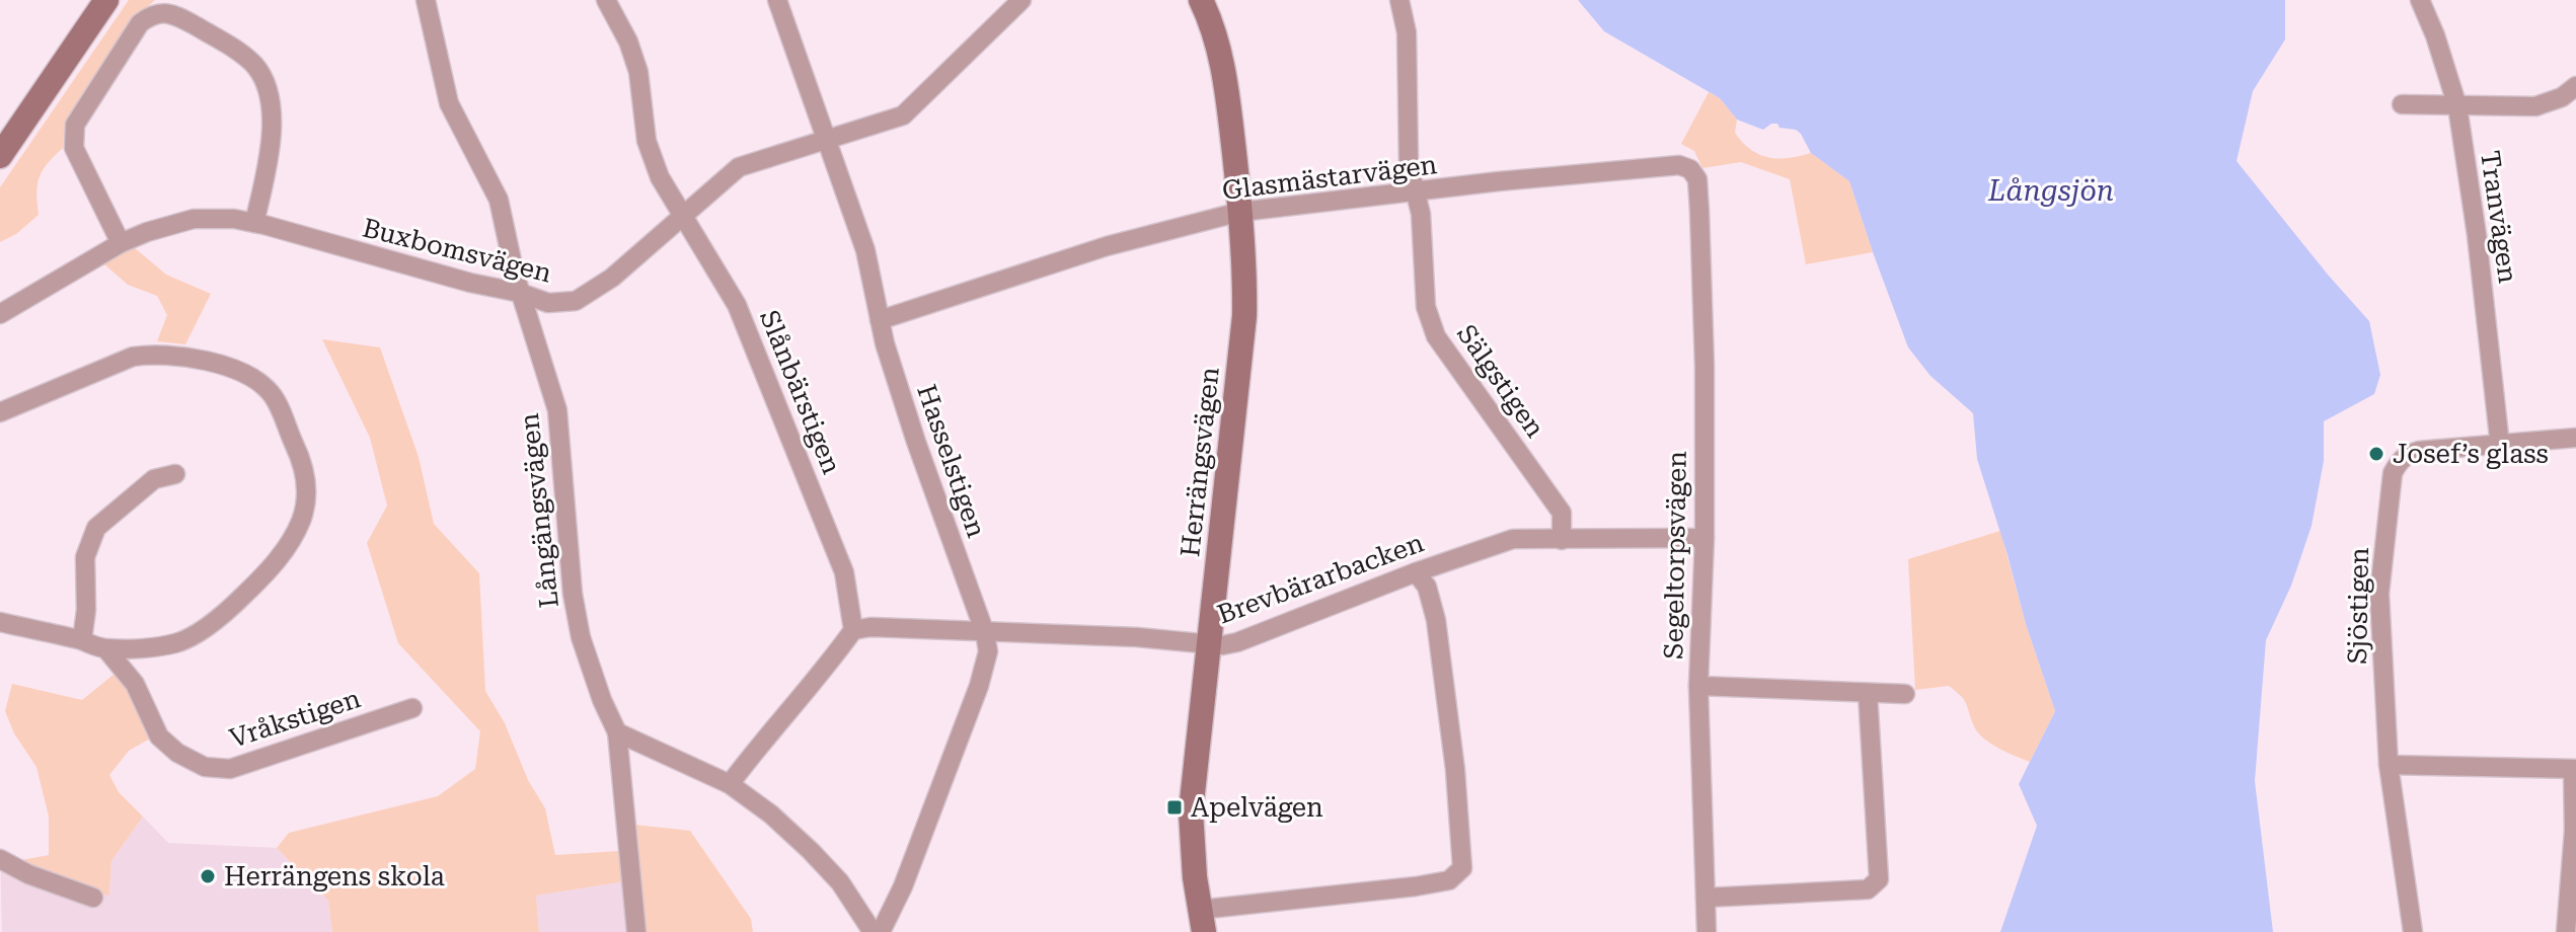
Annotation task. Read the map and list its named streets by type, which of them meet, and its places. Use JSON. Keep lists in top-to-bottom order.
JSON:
{
  "streets": {
    "street": [
      "Glasmästarvägen",
      "Tranvägen",
      "Buxbomsvägen",
      "Sälgstigen",
      "Slånbärstigen",
      "Hasselstigen",
      "Herrängsvägen",
      "Långängsvägen",
      "Segeltorpsvägen",
      "Brevbärarbacken",
      "Sjöstigen",
      "Vråkstigen"
    ]
  },
  "crossings": [
    ["Glasmästarvägen", "Sälgstigen"],
    ["Glasmästarvägen", "Hasselstigen"],
    ["Glasmästarvägen", "Herrängsvägen"],
    ["Glasmästarvägen", "Segeltorpsvägen"],
    ["Tranvägen", "Sjöstigen"],
    ["Buxbomsvägen", "Slånbärstigen"],
    ["Buxbomsvägen", "Hasselstigen"],
    ["Buxbomsvägen", "Långängsvägen"],
    ["Sälgstigen", "Brevbärarbacken"],
    ["Slånbärstigen", "Brevbärarbacken"],
    ["Hasselstigen", "Brevbärarbacken"],
    ["Herrängsvägen", "Brevbärarbacken"],
    ["Segeltorpsvägen", "Brevbärarbacken"]
  ],
  "water": ["Långsjön"],
  "places": {
    "other": ["Josef’s glass", "Herrängens skola"],
    "transit": ["Apelvägen"]
  }
}
